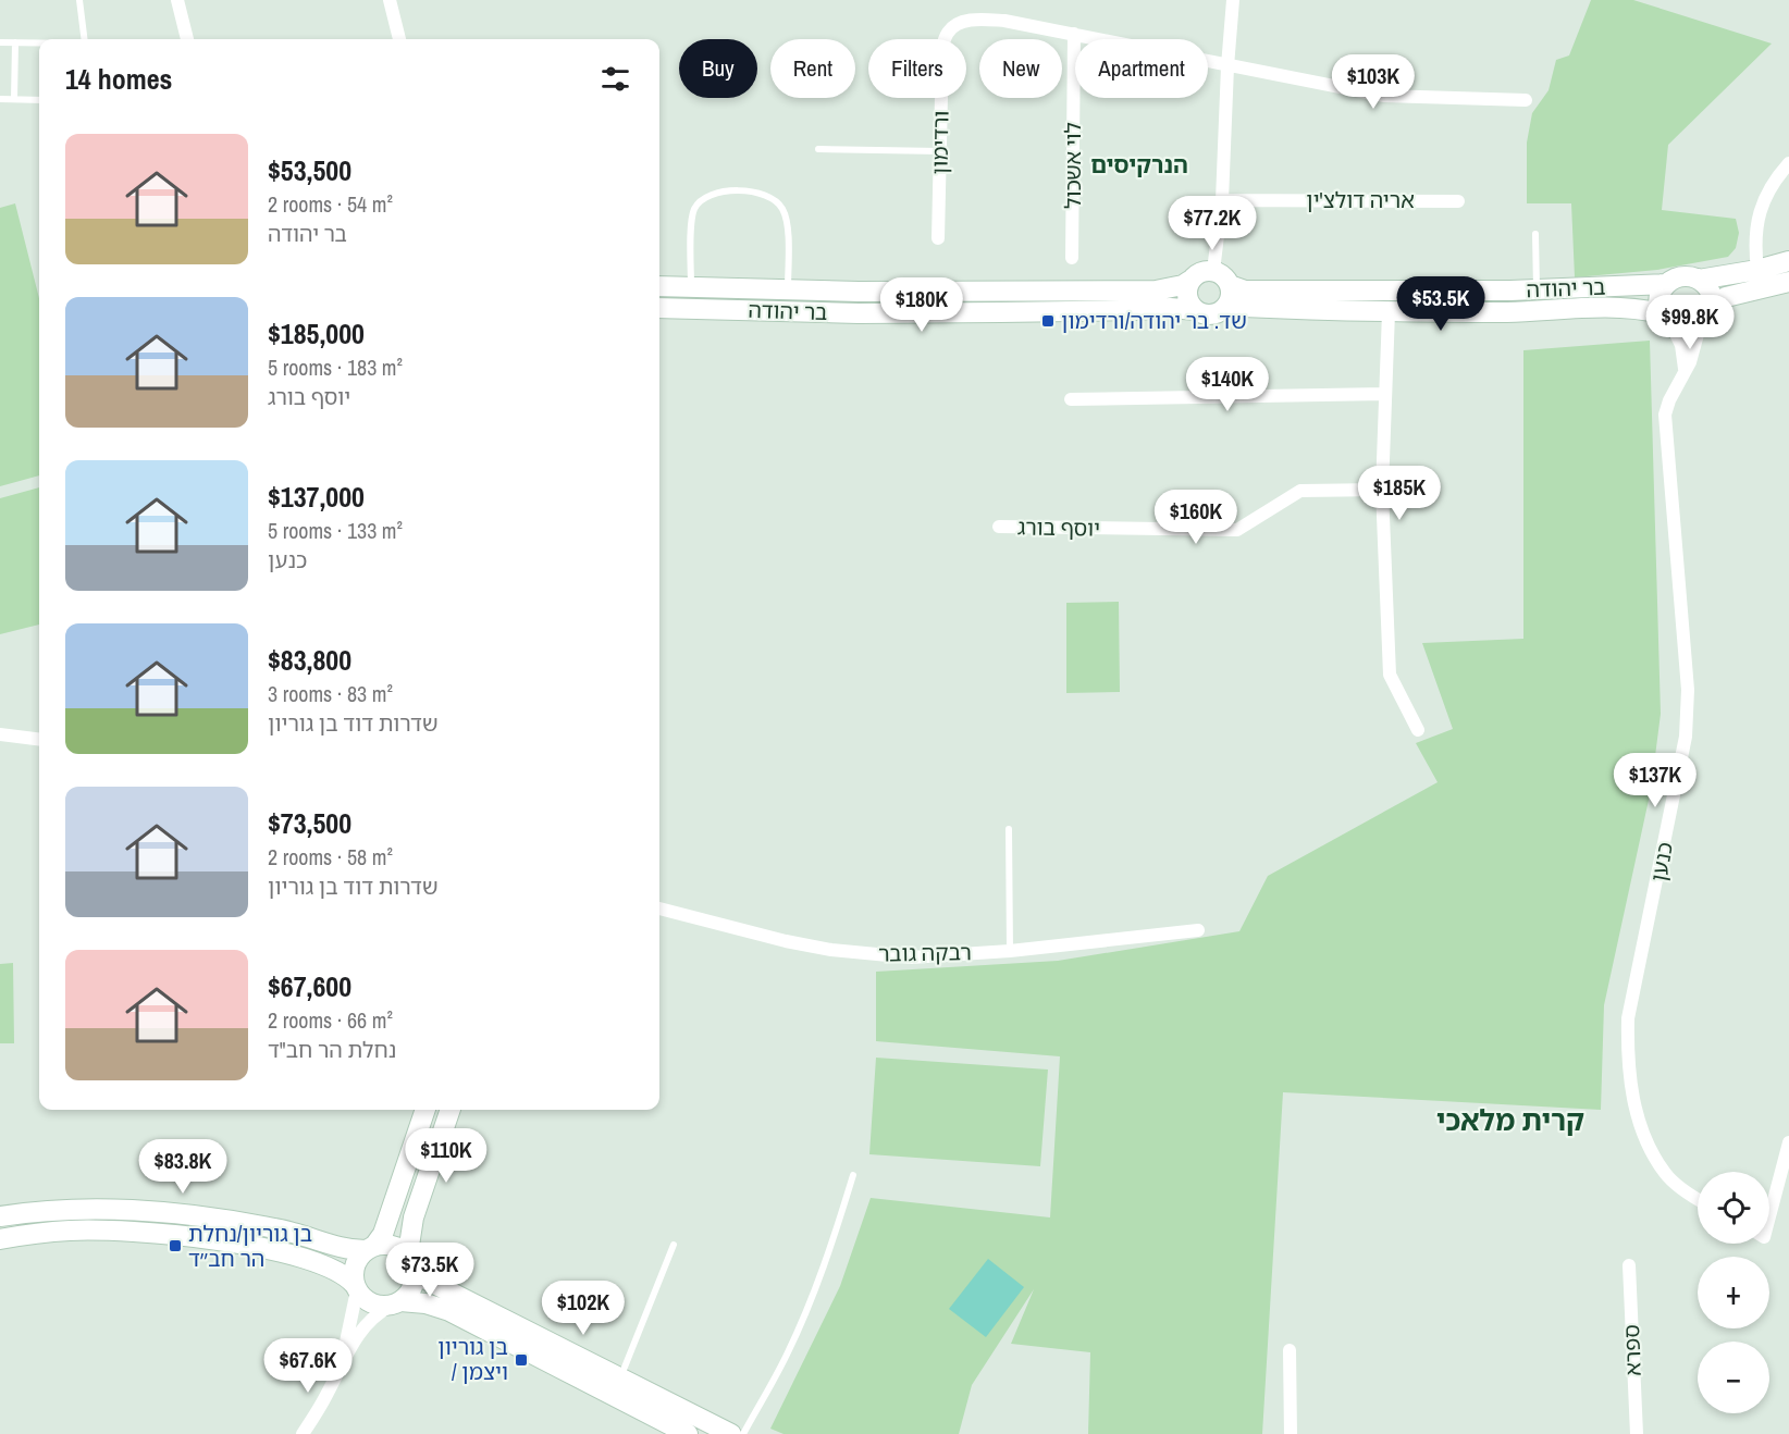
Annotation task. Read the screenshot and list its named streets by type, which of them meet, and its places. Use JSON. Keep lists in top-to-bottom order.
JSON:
{
  "streets": {
    "street": [
      "ורדימון",
      "לוי אשכול",
      "אריה דולצ'ין",
      "בר יהודה",
      "יוסף בורג",
      "כנען",
      "רבקה גובר",
      "ספרא"
    ]
  },
  "crossings": [
    ["ורדימון", "לוי אשכול"],
    ["בר יהודה", "כנען"]
  ],
  "districts": ["הנרקיסים", "קרית מלאכי"],
  "places": {
    "transit": ["שד. בר יהודה/ורדימון", "בן גוריון/נחלת הר חב״ד", "בן גוריון / ויצמן"]
  },
  "page": {
    "chip": [
      "Buy",
      "Rent",
      "Filters",
      "New",
      "Apartment"
    ],
    "heading": "14 homes",
    "price": [
      "$103K",
      "$77.2K",
      "$53.5K",
      "$180K",
      "$99.8K",
      "$140K",
      "$185K",
      "$160K",
      "$137K",
      "$110K",
      "$83.8K",
      "$73.5K",
      "$102K",
      "$67.6K"
    ],
    "list": [
      {
        "name": "$53,500",
        "note": "2 rooms · 54 m² · בר יהודה"
      },
      {
        "name": "$185,000",
        "note": "5 rooms · 183 m² · יוסף בורג"
      },
      {
        "name": "$137,000",
        "note": "5 rooms · 133 m² · כנען"
      },
      {
        "name": "$83,800",
        "note": "3 rooms · 83 m² · שדרות דוד בן גוריון"
      },
      {
        "name": "$73,500",
        "note": "2 rooms · 58 m² · שדרות דוד בן גוריון"
      },
      {
        "name": "$67,600",
        "note": "2 rooms · 66 m² · נחלת הר חב\"ד"
      }
    ],
    "map_buttons": ["+", "−"]
  }
}
